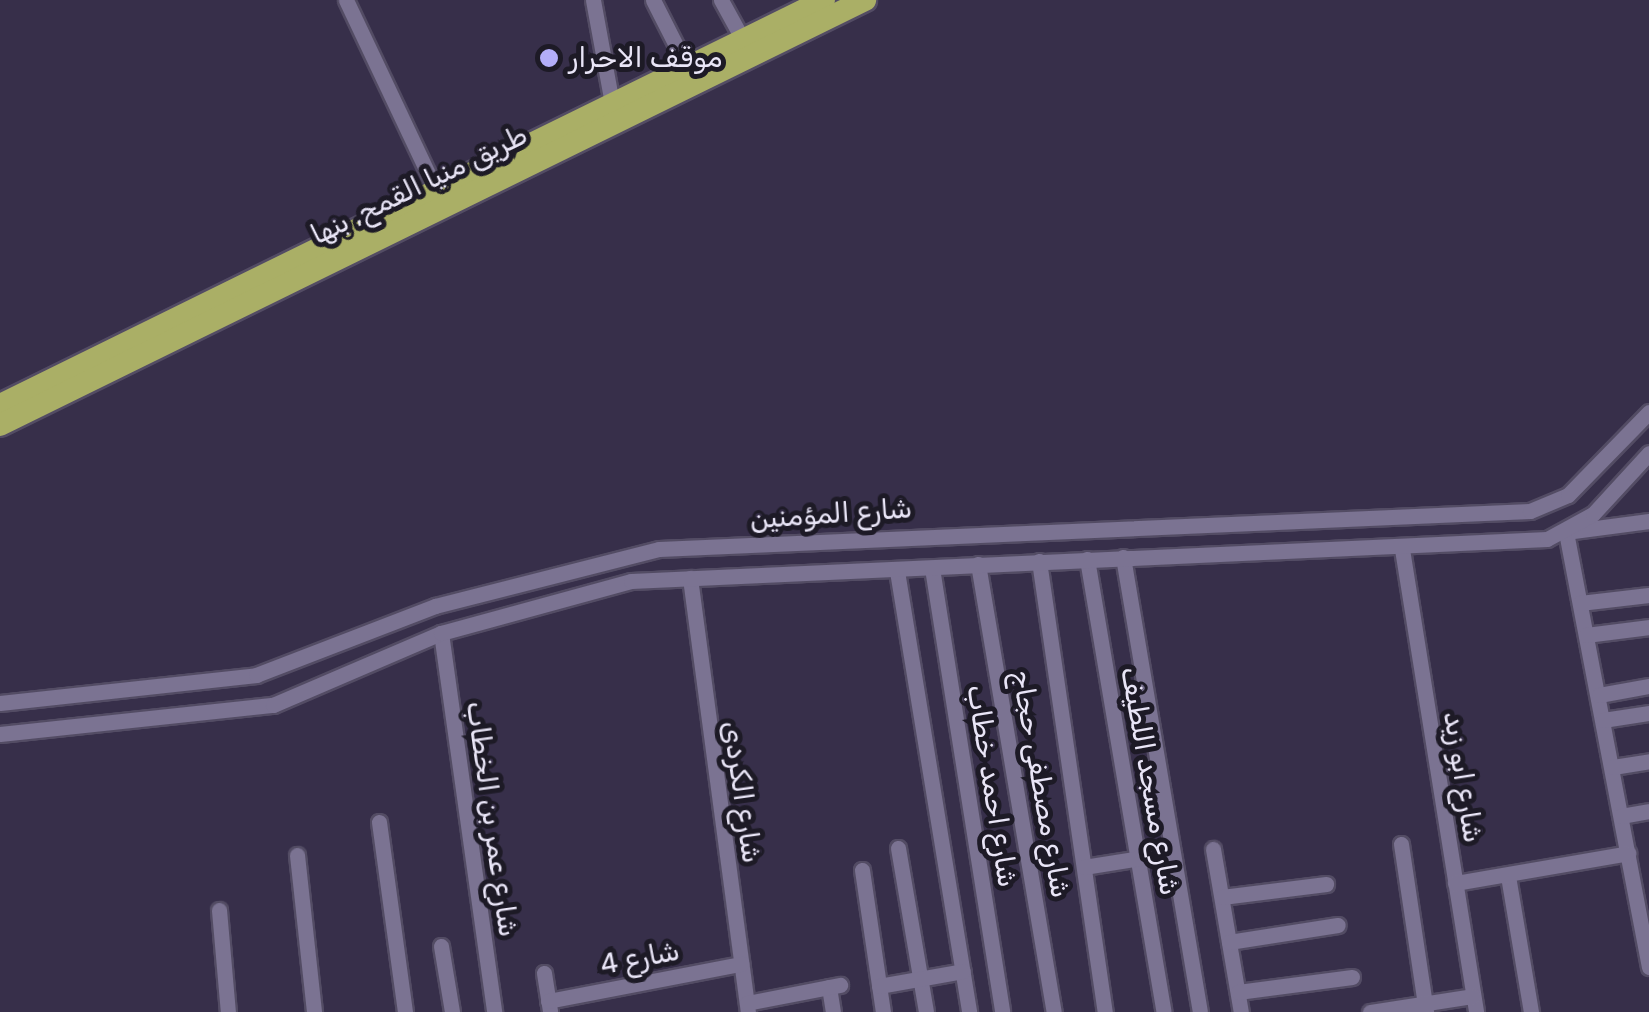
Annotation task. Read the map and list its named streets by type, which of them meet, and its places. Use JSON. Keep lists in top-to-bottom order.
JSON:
{
  "streets": {
    "highway": ["طريق منيا القمح, بنها"],
    "street": [
      "شارع المؤمنين",
      "شارع ابو زيد",
      "شارع مسجد اللطيف",
      "شارع مصطفى حجاج",
      "شارع احمد خطاب",
      "شارع الكردى",
      "شارع عمر بن الخطاب",
      "شارع 4"
    ]
  },
  "crossings": [
    ["شارع المؤمنين", "شارع ابو زيد"],
    ["شارع المؤمنين", "شارع مسجد اللطيف"],
    ["شارع المؤمنين", "شارع مصطفى حجاج"],
    ["شارع المؤمنين", "شارع احمد خطاب"],
    ["شارع المؤمنين", "شارع الكردى"],
    ["شارع المؤمنين", "شارع عمر بن الخطاب"],
    ["شارع الكردى", "شارع 4"]
  ],
  "places": ["موقف الاحرار"]
}
